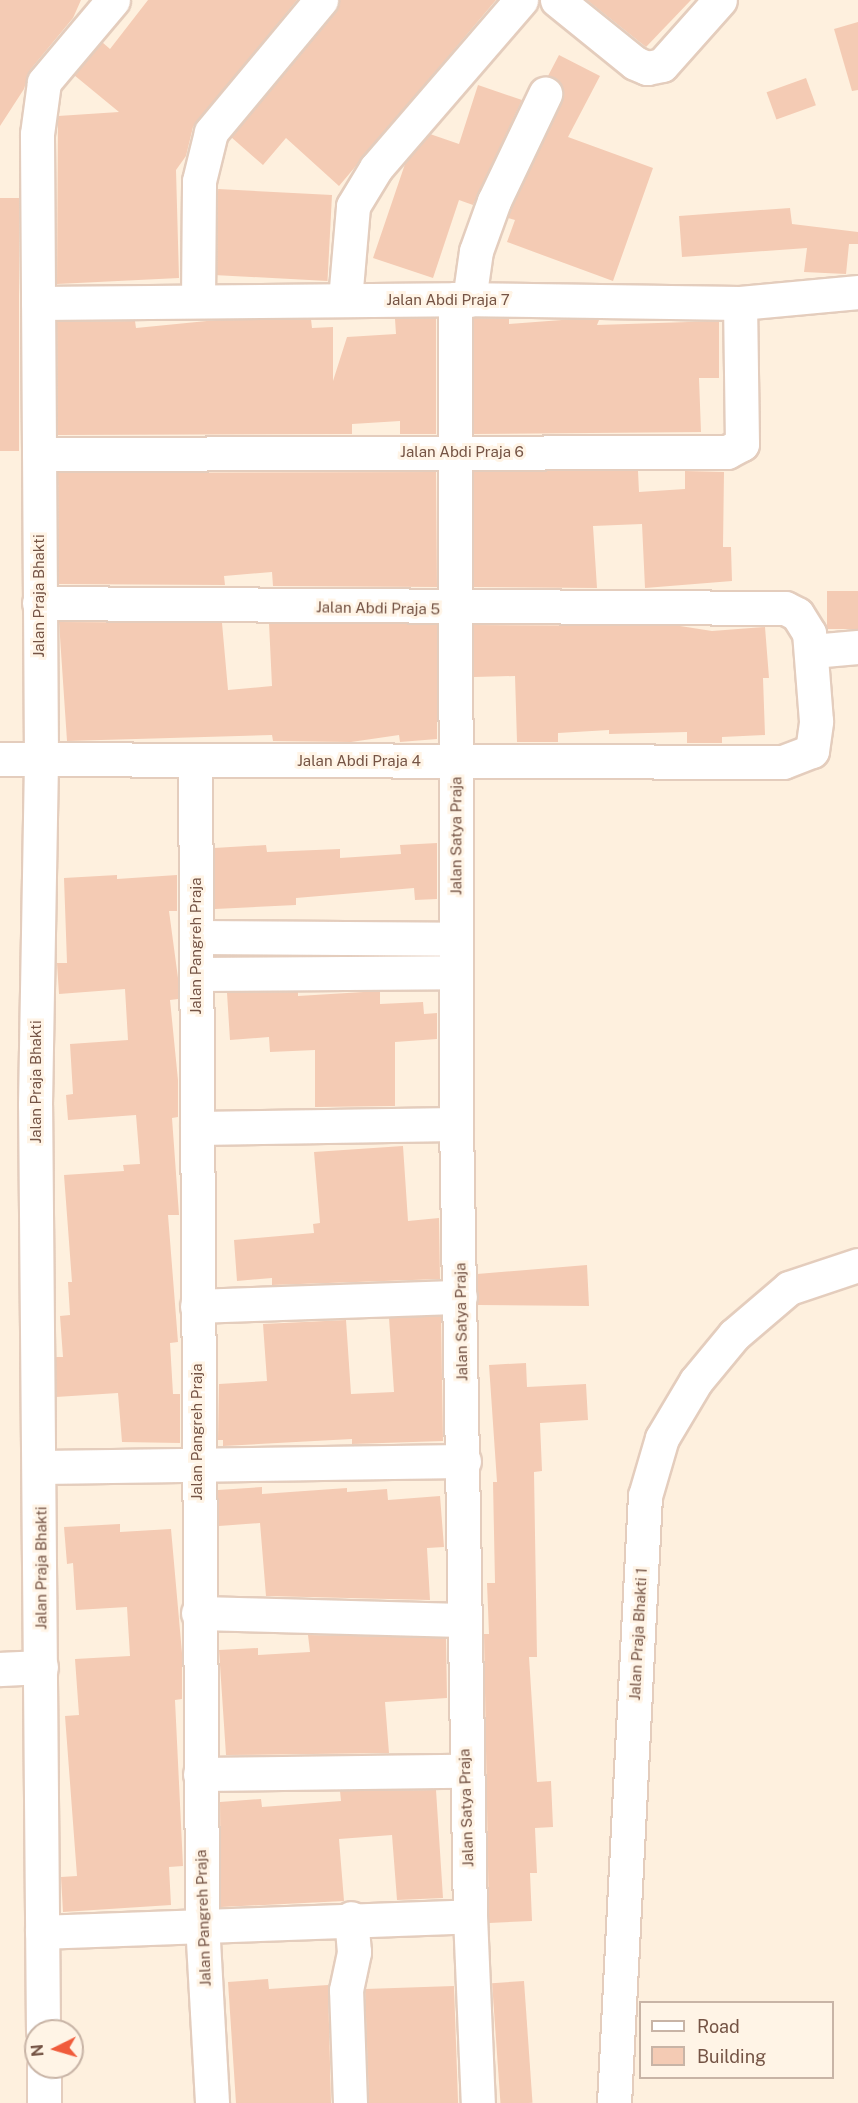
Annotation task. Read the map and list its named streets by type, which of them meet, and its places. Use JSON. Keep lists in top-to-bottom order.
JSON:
{
  "streets": {
    "street": [
      "Jalan Abdi Praja 7",
      "Jalan Abdi Praja 6",
      "Jalan Praja Bhakti",
      "Jalan Abdi Praja 5",
      "Jalan Abdi Praja 4",
      "Jalan Satya Praja",
      "Jalan Pangreh Praja",
      "Jalan Praja Bhakti 1"
    ]
  },
  "crossings": [
    ["Jalan Abdi Praja 7", "Jalan Abdi Praja 6"],
    ["Jalan Abdi Praja 7", "Jalan Praja Bhakti"],
    ["Jalan Abdi Praja 7", "Jalan Satya Praja"],
    ["Jalan Abdi Praja 6", "Jalan Praja Bhakti"],
    ["Jalan Abdi Praja 6", "Jalan Satya Praja"],
    ["Jalan Praja Bhakti", "Jalan Abdi Praja 5"],
    ["Jalan Praja Bhakti", "Jalan Abdi Praja 4"],
    ["Jalan Abdi Praja 5", "Jalan Abdi Praja 4"],
    ["Jalan Abdi Praja 5", "Jalan Satya Praja"],
    ["Jalan Abdi Praja 4", "Jalan Satya Praja"],
    ["Jalan Abdi Praja 4", "Jalan Pangreh Praja"]
  ],
  "legend": ["Road", "Building"],
  "north": "left"
}
